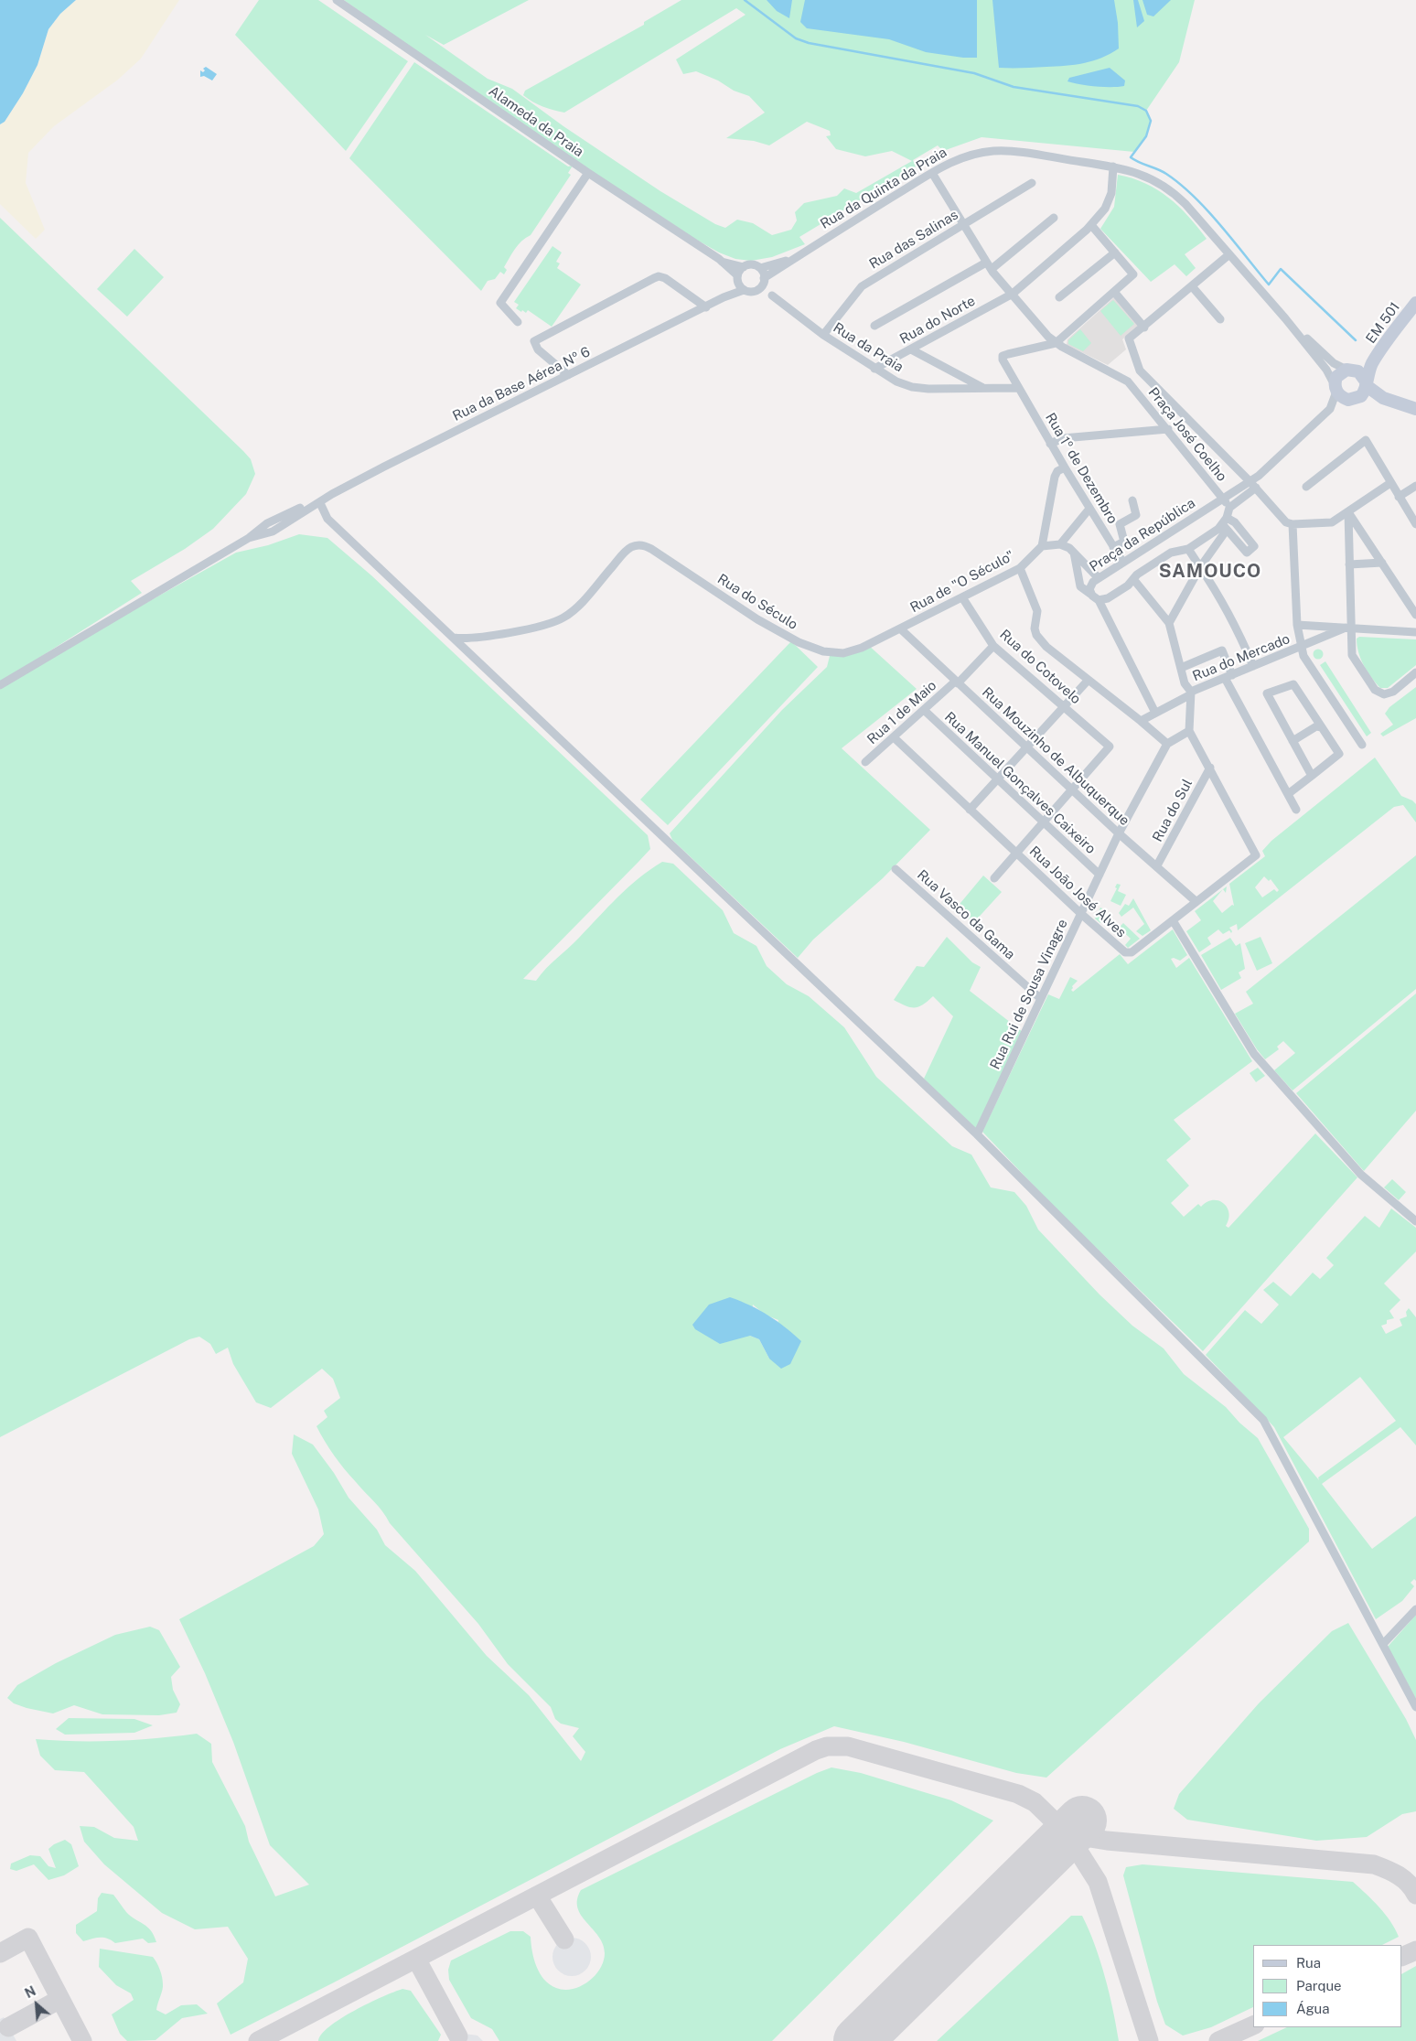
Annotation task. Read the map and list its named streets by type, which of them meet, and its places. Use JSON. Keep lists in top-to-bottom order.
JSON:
{
  "streets": {
    "main road": ["EM 501"],
    "street": [
      "Alameda da Praia",
      "Rua da Quinta da Praia",
      "Rua das Salinas",
      "Rua do Norte",
      "Rua da Praia",
      "Rua da Base Aérea Nº 6",
      "Praça José Coelho",
      "Rua 1º de Dezembro",
      "Praça da República",
      "Rua de \"O Século\"",
      "Rua do Século",
      "Rua do Mercado",
      "Rua do Cotovelo",
      "Rua 1 de Maio",
      "Rua Mouzinho de Albuquerque",
      "Rua Manuel Gonçalves Caixeiro",
      "Rua do Sul",
      "Rua João José Alves",
      "Rua Vasco da Gama",
      "Rua Rui de Sousa Vinagre"
    ]
  },
  "crossings": [
    ["Rua da Quinta da Praia", "Rua do Norte"],
    ["Rua da Quinta da Praia", "EM 501"],
    ["Rua das Salinas", "Rua da Praia"],
    ["Rua do Norte", "Rua da Praia"],
    ["Rua da Praia", "Rua 1º de Dezembro"],
    ["Praça José Coelho", "Praça da República"],
    ["Rua 1º de Dezembro", "Praça da República"],
    ["Rua de \"O Século\"", "Rua do Século"],
    ["Rua de \"O Século\"", "Rua do Cotovelo"],
    ["Rua de \"O Século\"", "Rua Mouzinho de Albuquerque"],
    ["Rua do Século", "Rua Mouzinho de Albuquerque"],
    ["Rua do Cotovelo", "Rua 1 de Maio"],
    ["Rua do Cotovelo", "Rua Mouzinho de Albuquerque"],
    ["Rua 1 de Maio", "Rua Mouzinho de Albuquerque"],
    ["Rua 1 de Maio", "Rua Manuel Gonçalves Caixeiro"],
    ["Rua 1 de Maio", "Rua João José Alves"],
    ["Rua Mouzinho de Albuquerque", "Rua do Sul"],
    ["Rua Mouzinho de Albuquerque", "Rua João José Alves"],
    ["Rua Mouzinho de Albuquerque", "Rua Rui de Sousa Vinagre"],
    ["Rua Manuel Gonçalves Caixeiro", "Rua Rui de Sousa Vinagre"],
    ["Rua do Sul", "Rua João José Alves"],
    ["Rua João José Alves", "Rua Rui de Sousa Vinagre"],
    ["Rua Vasco da Gama", "Rua Rui de Sousa Vinagre"]
  ],
  "districts": ["SAMOUCO"],
  "legend": ["Rua", "Parque", "Água"],
  "north": "top left"
}
